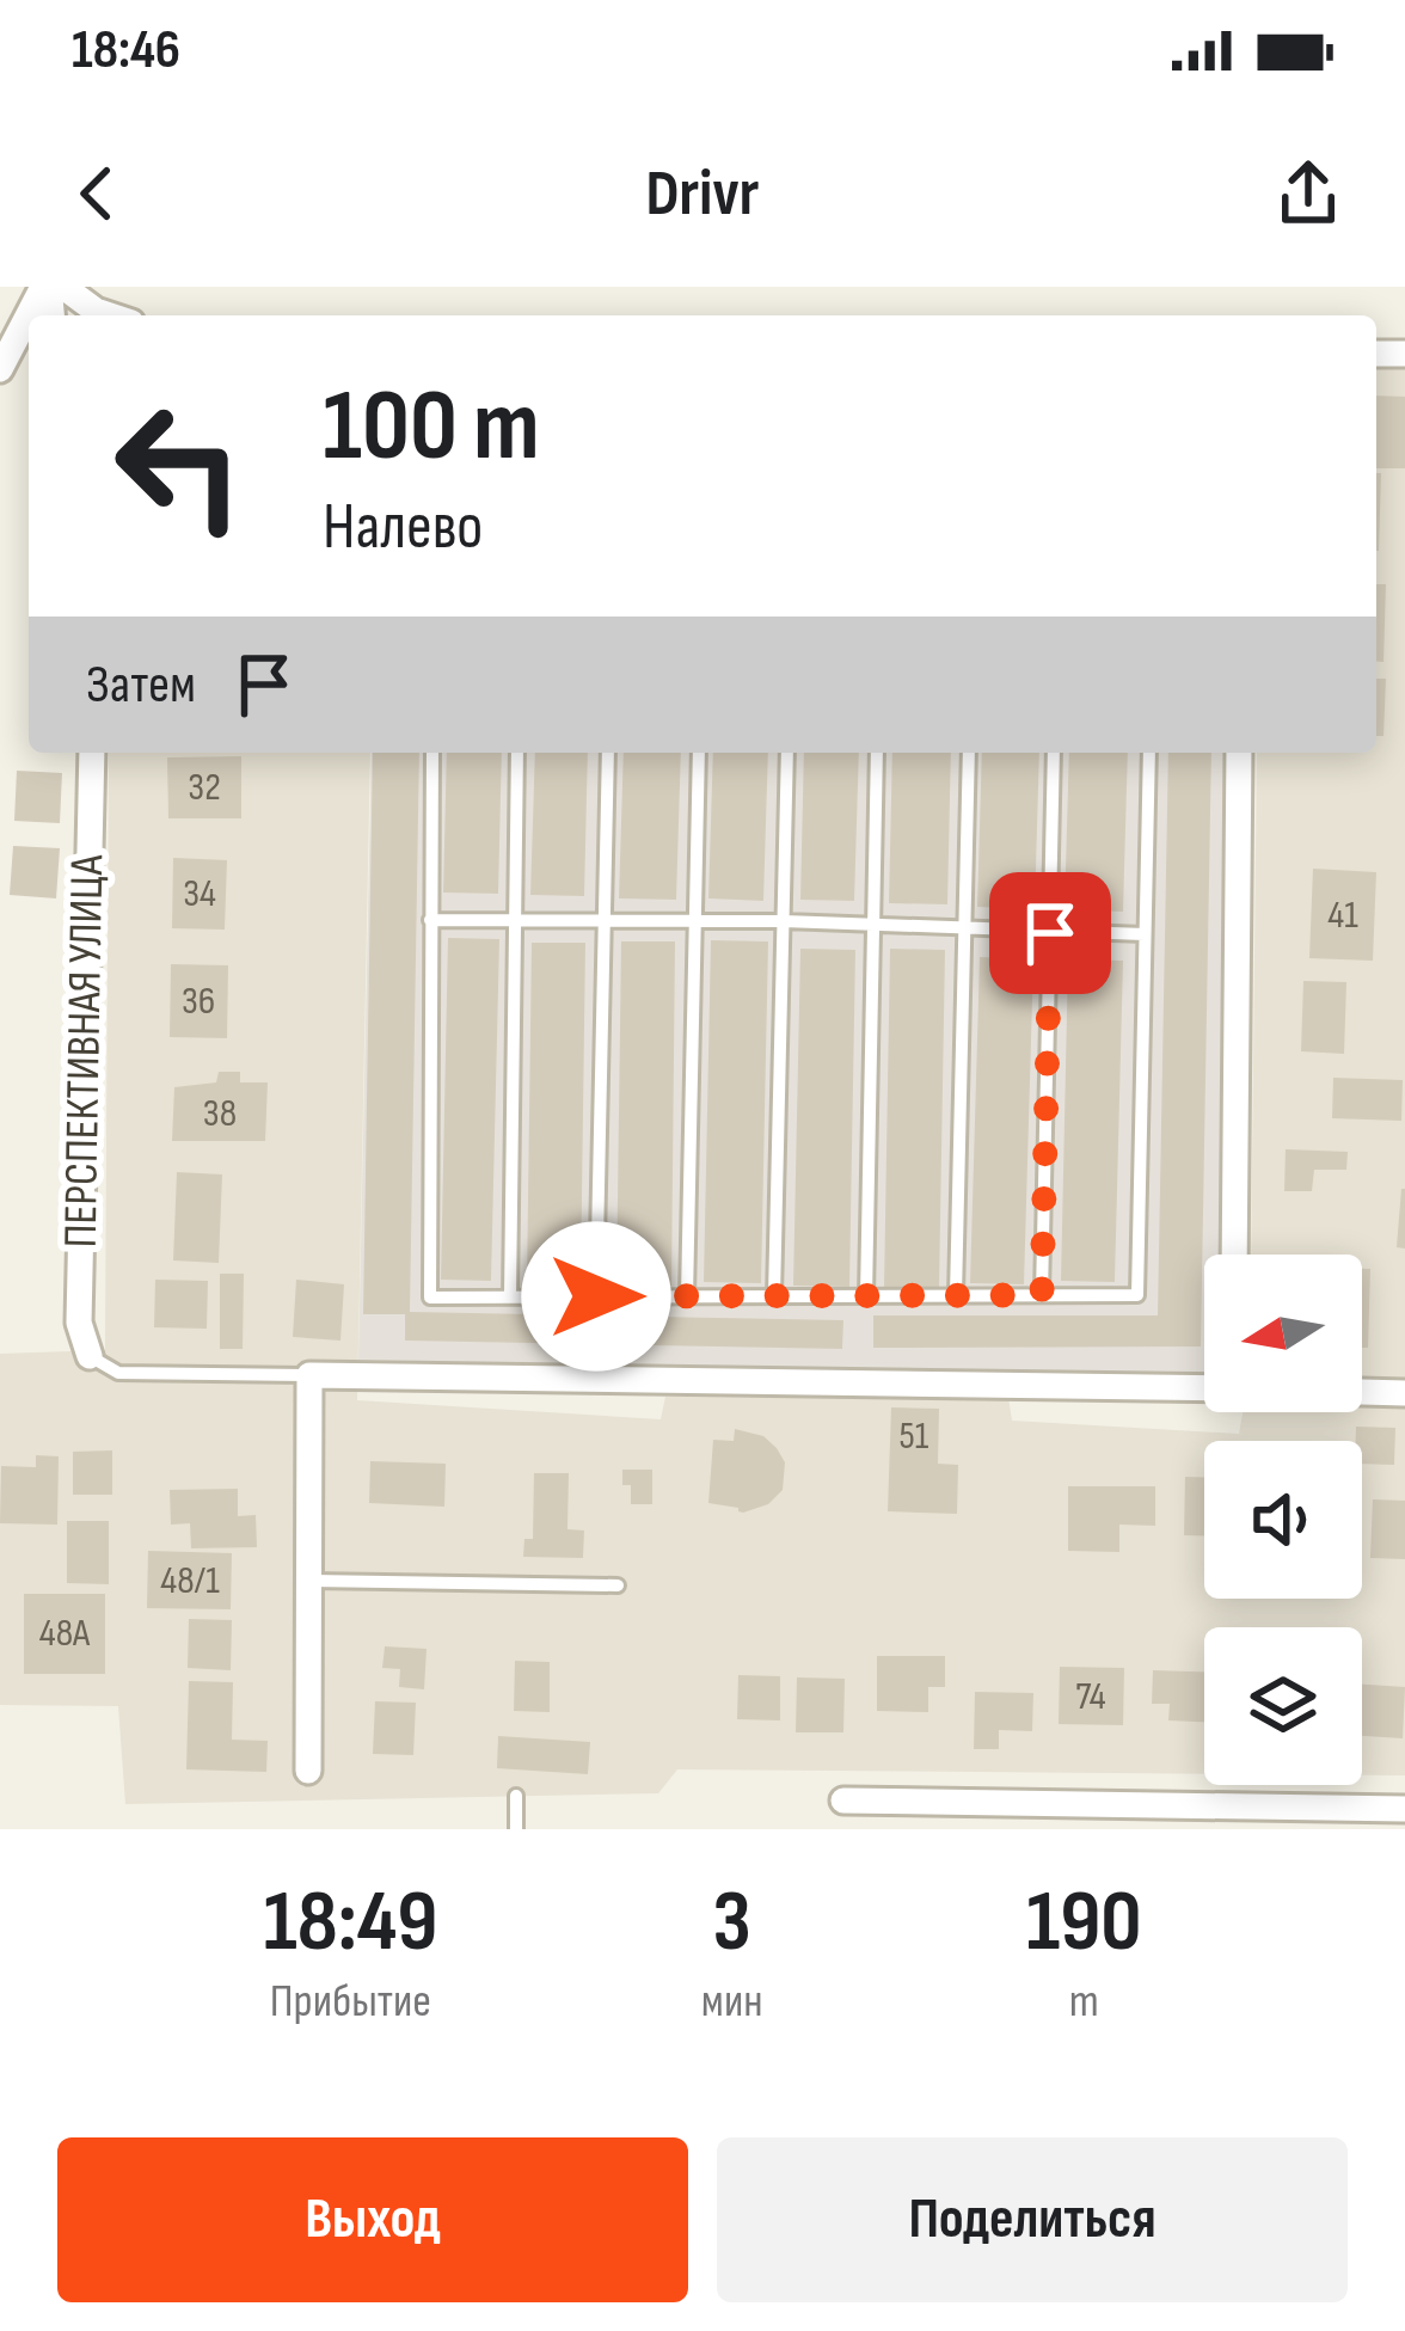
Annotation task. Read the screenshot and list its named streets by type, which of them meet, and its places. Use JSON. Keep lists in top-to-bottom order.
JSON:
{
  "streets": {
    "street": ["ПЕРСПЕКТИВНАЯ УЛИЦА"]
  },
  "house_numbers": [
    "32",
    "34",
    "41",
    "36",
    "38",
    "51",
    "48/1",
    "48А",
    "74"
  ],
  "north": "left",
  "page": {
    "status": "18:46",
    "header": "Drivr",
    "turn": ["100 m", "Налево"],
    "then": "Затем",
    "eta": [
      "18:49",
      "Прибытие",
      "3",
      "мин",
      "190",
      "m"
    ],
    "buttons": ["Выход", "Поделиться"]
  }
}
